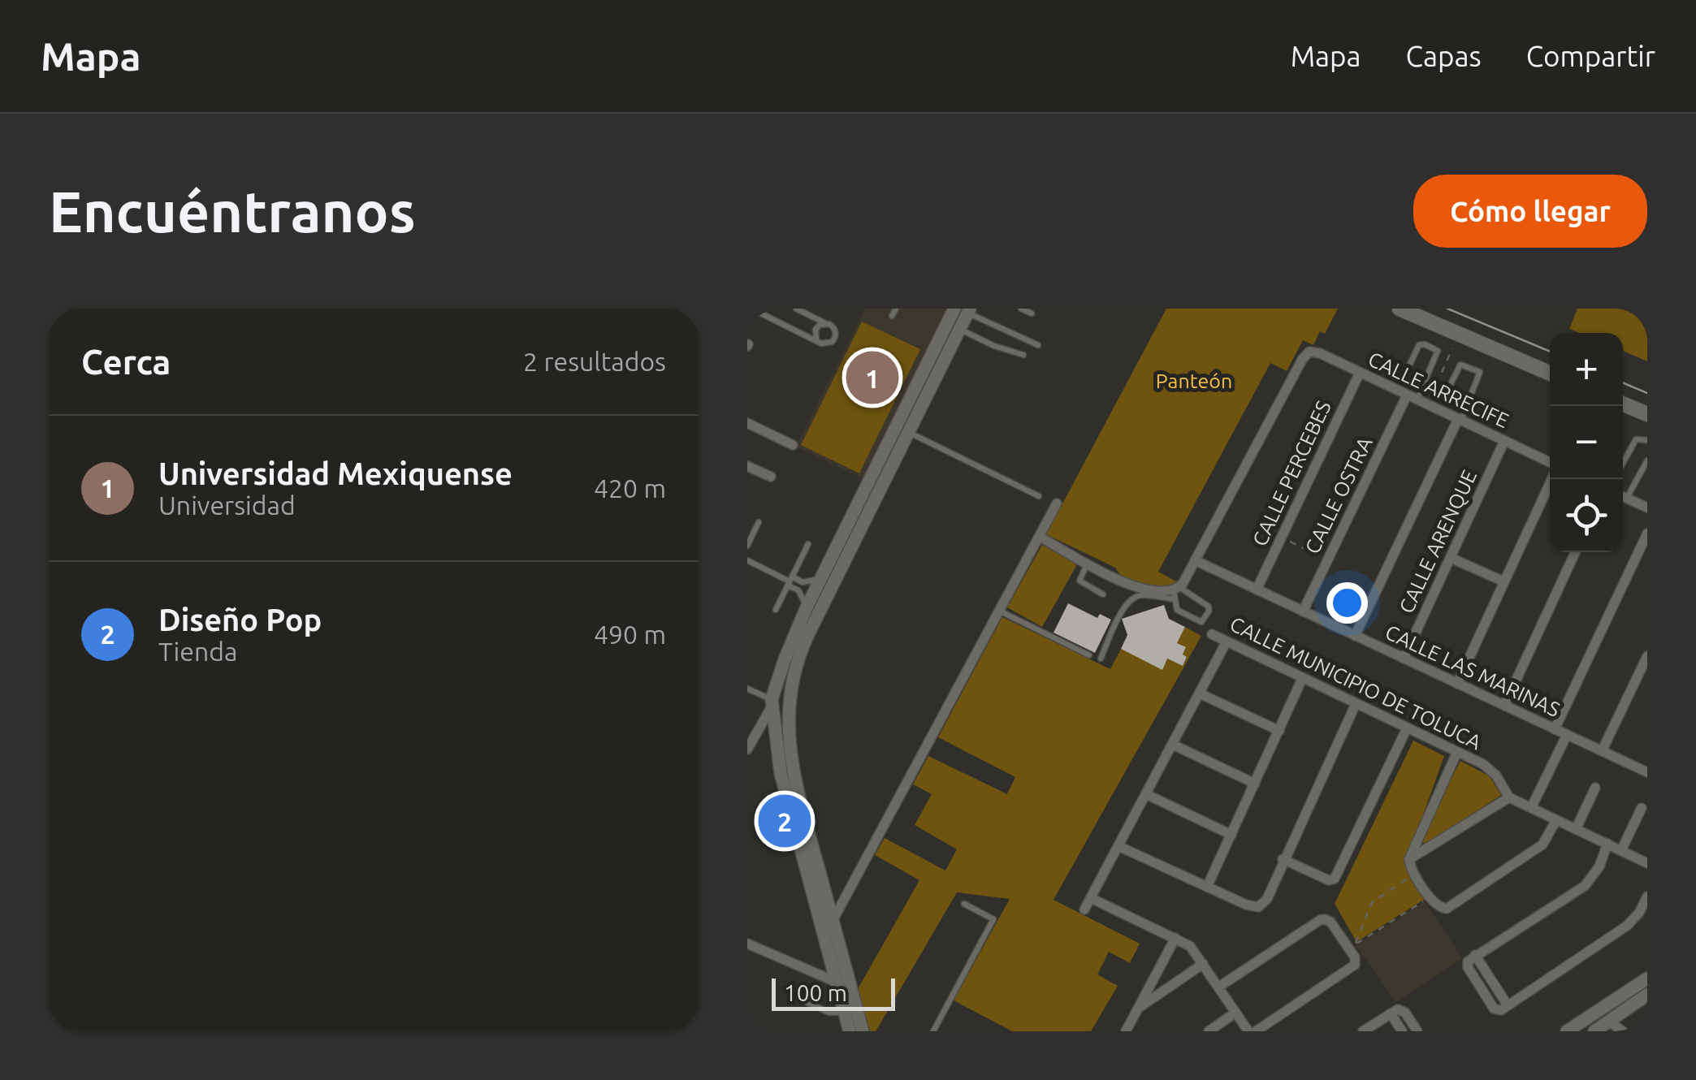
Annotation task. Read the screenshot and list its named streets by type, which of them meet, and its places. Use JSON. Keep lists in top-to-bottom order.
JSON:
{
  "streets": {
    "street": [
      "CALLE ARRECIFE",
      "CALLE PERCEBES",
      "CALLE OSTRA",
      "CALLE ARENQUE",
      "CALLE LAS MARINAS",
      "CALLE MUNICIPIO DE TOLUCA"
    ]
  },
  "crossings": [
    ["CALLE ARRECIFE", "CALLE PERCEBES"],
    ["CALLE ARRECIFE", "CALLE OSTRA"],
    ["CALLE ARRECIFE", "CALLE ARENQUE"],
    ["CALLE ARRECIFE", "CALLE LAS MARINAS"],
    ["CALLE PERCEBES", "CALLE LAS MARINAS"],
    ["CALLE OSTRA", "CALLE LAS MARINAS"],
    ["CALLE ARENQUE", "CALLE LAS MARINAS"]
  ],
  "parks": ["Panteón"],
  "scale_bar": "100 m",
  "page": {
    "header": "Mapa",
    "nav": ["Mapa", "Capas", "Compartir"],
    "buttons": "Cómo llegar",
    "title": "Encuéntranos",
    "heading": ["Cerca", "2 resultados"],
    "map_buttons": ["+", "−"],
    "pins": ["1", "2"],
    "list": [
      {
        "mark": "1",
        "name": "Universidad Mexiquense",
        "note": "Universidad",
        "value": "420 m"
      },
      {
        "mark": "2",
        "name": "Diseño Pop",
        "note": "Tienda",
        "value": "490 m"
      }
    ],
    "scale": "100 m"
  }
}
